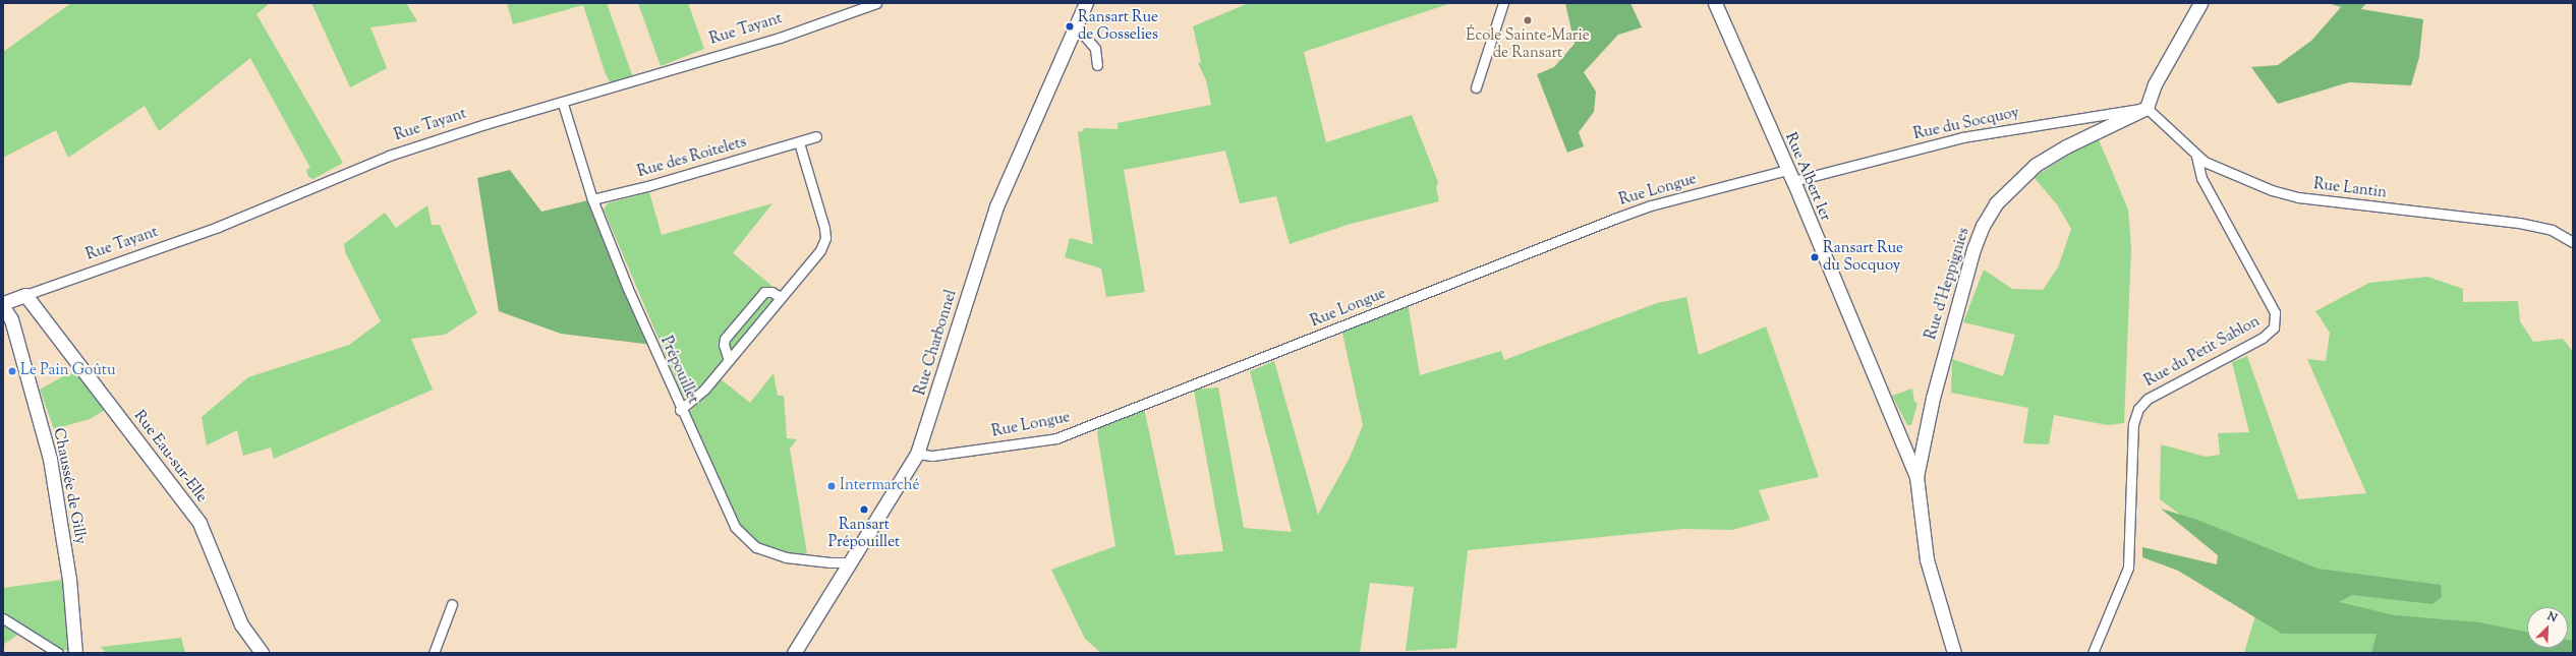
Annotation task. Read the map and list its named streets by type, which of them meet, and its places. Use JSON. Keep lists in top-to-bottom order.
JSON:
{
  "streets": {
    "street": [
      "Rue Tayant",
      "Rue du Socquoy",
      "Rue des Roitelets",
      "Rue Albert Ier",
      "Rue Lantin",
      "Rue Longue",
      "Rue d'Heppignies",
      "Rue Charbonnel",
      "Rue du Petit Sablon",
      "Prépouillet",
      "Rue Eau-sur-Elle",
      "Chaussée de Gilly"
    ]
  },
  "crossings": [
    ["Rue Tayant", "Prépouillet"],
    ["Rue Tayant", "Rue Eau-sur-Elle"],
    ["Rue du Socquoy", "Rue Albert Ier"],
    ["Rue du Socquoy", "Rue Lantin"],
    ["Rue du Socquoy", "Rue Longue"],
    ["Rue du Socquoy", "Rue d'Heppignies"],
    ["Rue des Roitelets", "Prépouillet"],
    ["Rue Albert Ier", "Rue Longue"],
    ["Rue Albert Ier", "Rue d'Heppignies"],
    ["Rue Lantin", "Rue d'Heppignies"],
    ["Rue Lantin", "Rue du Petit Sablon"],
    ["Rue Longue", "Rue Charbonnel"],
    ["Rue Charbonnel", "Prépouillet"]
  ],
  "places": [
    "École Sainte-Marie de Ransart",
    "Ransart Rue de Gosselies",
    "Ransart Rue du Socquoy",
    "Le Pain Goûtu",
    "Intermarché",
    "Ransart Prépouillet"
  ],
  "north": "top right"
}
